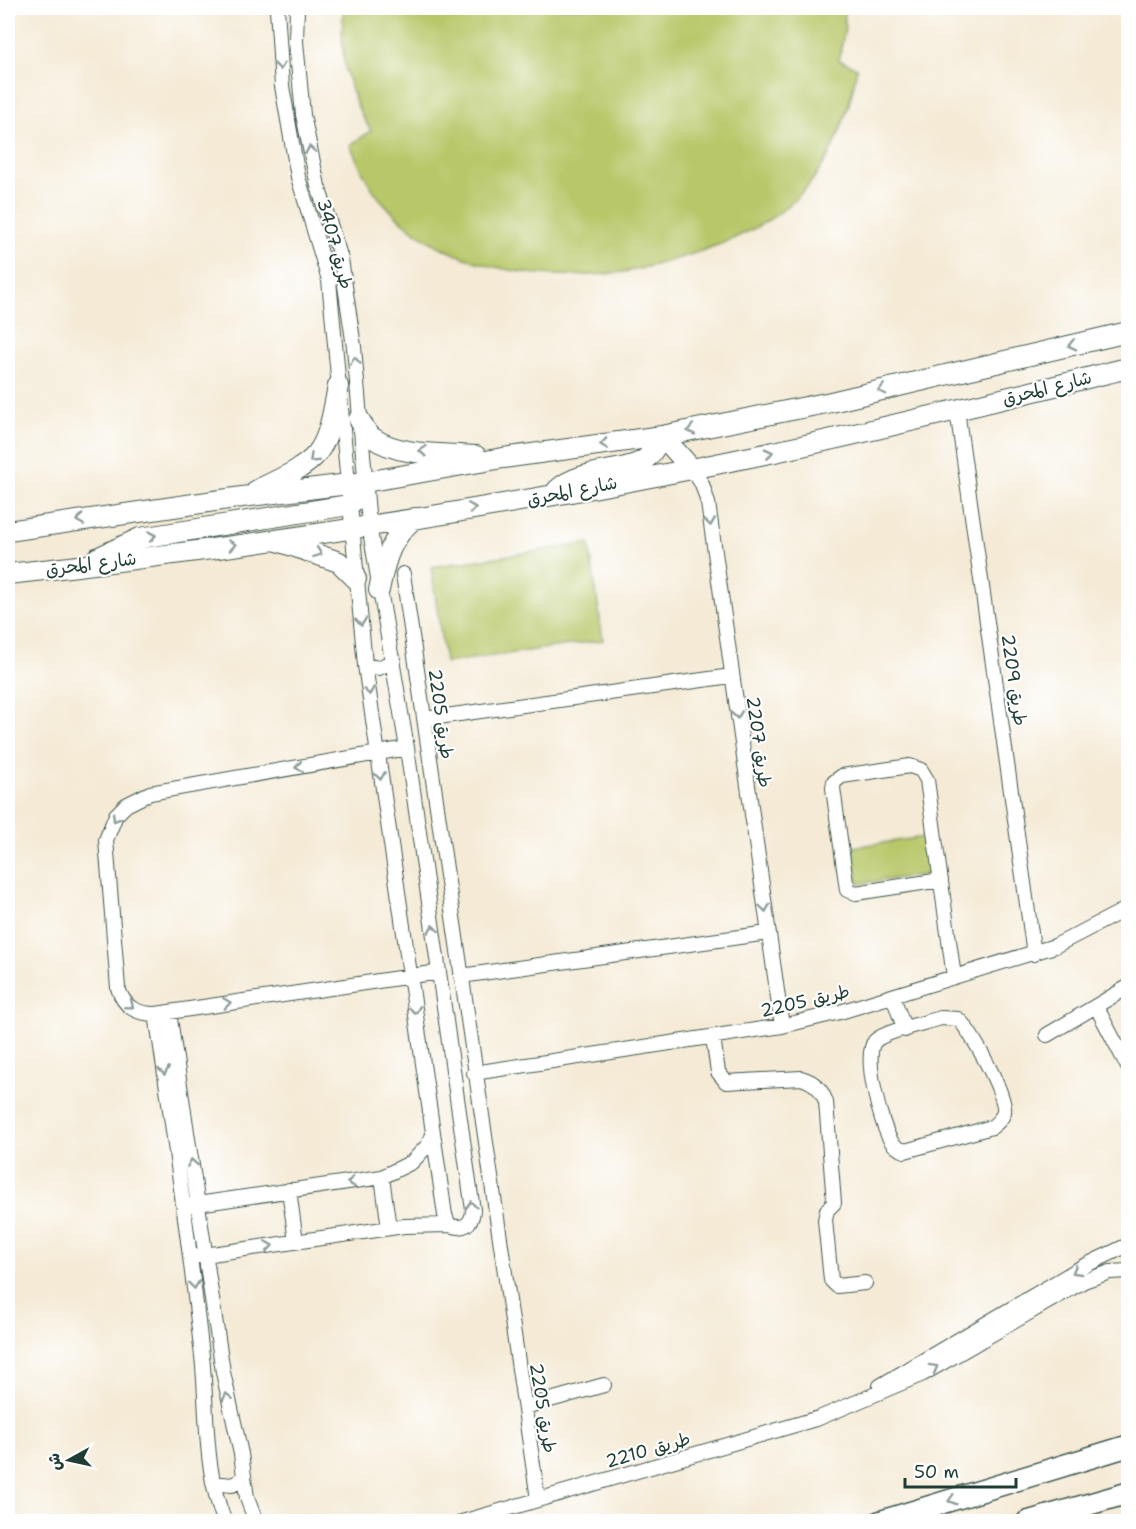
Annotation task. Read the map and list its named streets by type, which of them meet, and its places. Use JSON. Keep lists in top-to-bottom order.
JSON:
{
  "streets": {
    "main road": ["شارع المحرق"],
    "street": [
      "طريق 3407",
      "طريق 2209",
      "طريق 2205",
      "طريق 2207",
      "طريق 2210"
    ]
  },
  "crossings": [
    ["طريق 3407", "شارع المحرق"],
    ["شارع المحرق", "طريق 2209"],
    ["شارع المحرق", "طريق 2207"],
    ["طريق 2209", "طريق 2205"],
    ["طريق 2205", "طريق 2207"],
    ["طريق 2205", "طريق 2210"]
  ],
  "one_way": ["طريق 2207"],
  "scale_bar": "50 m",
  "north": "left"
}
